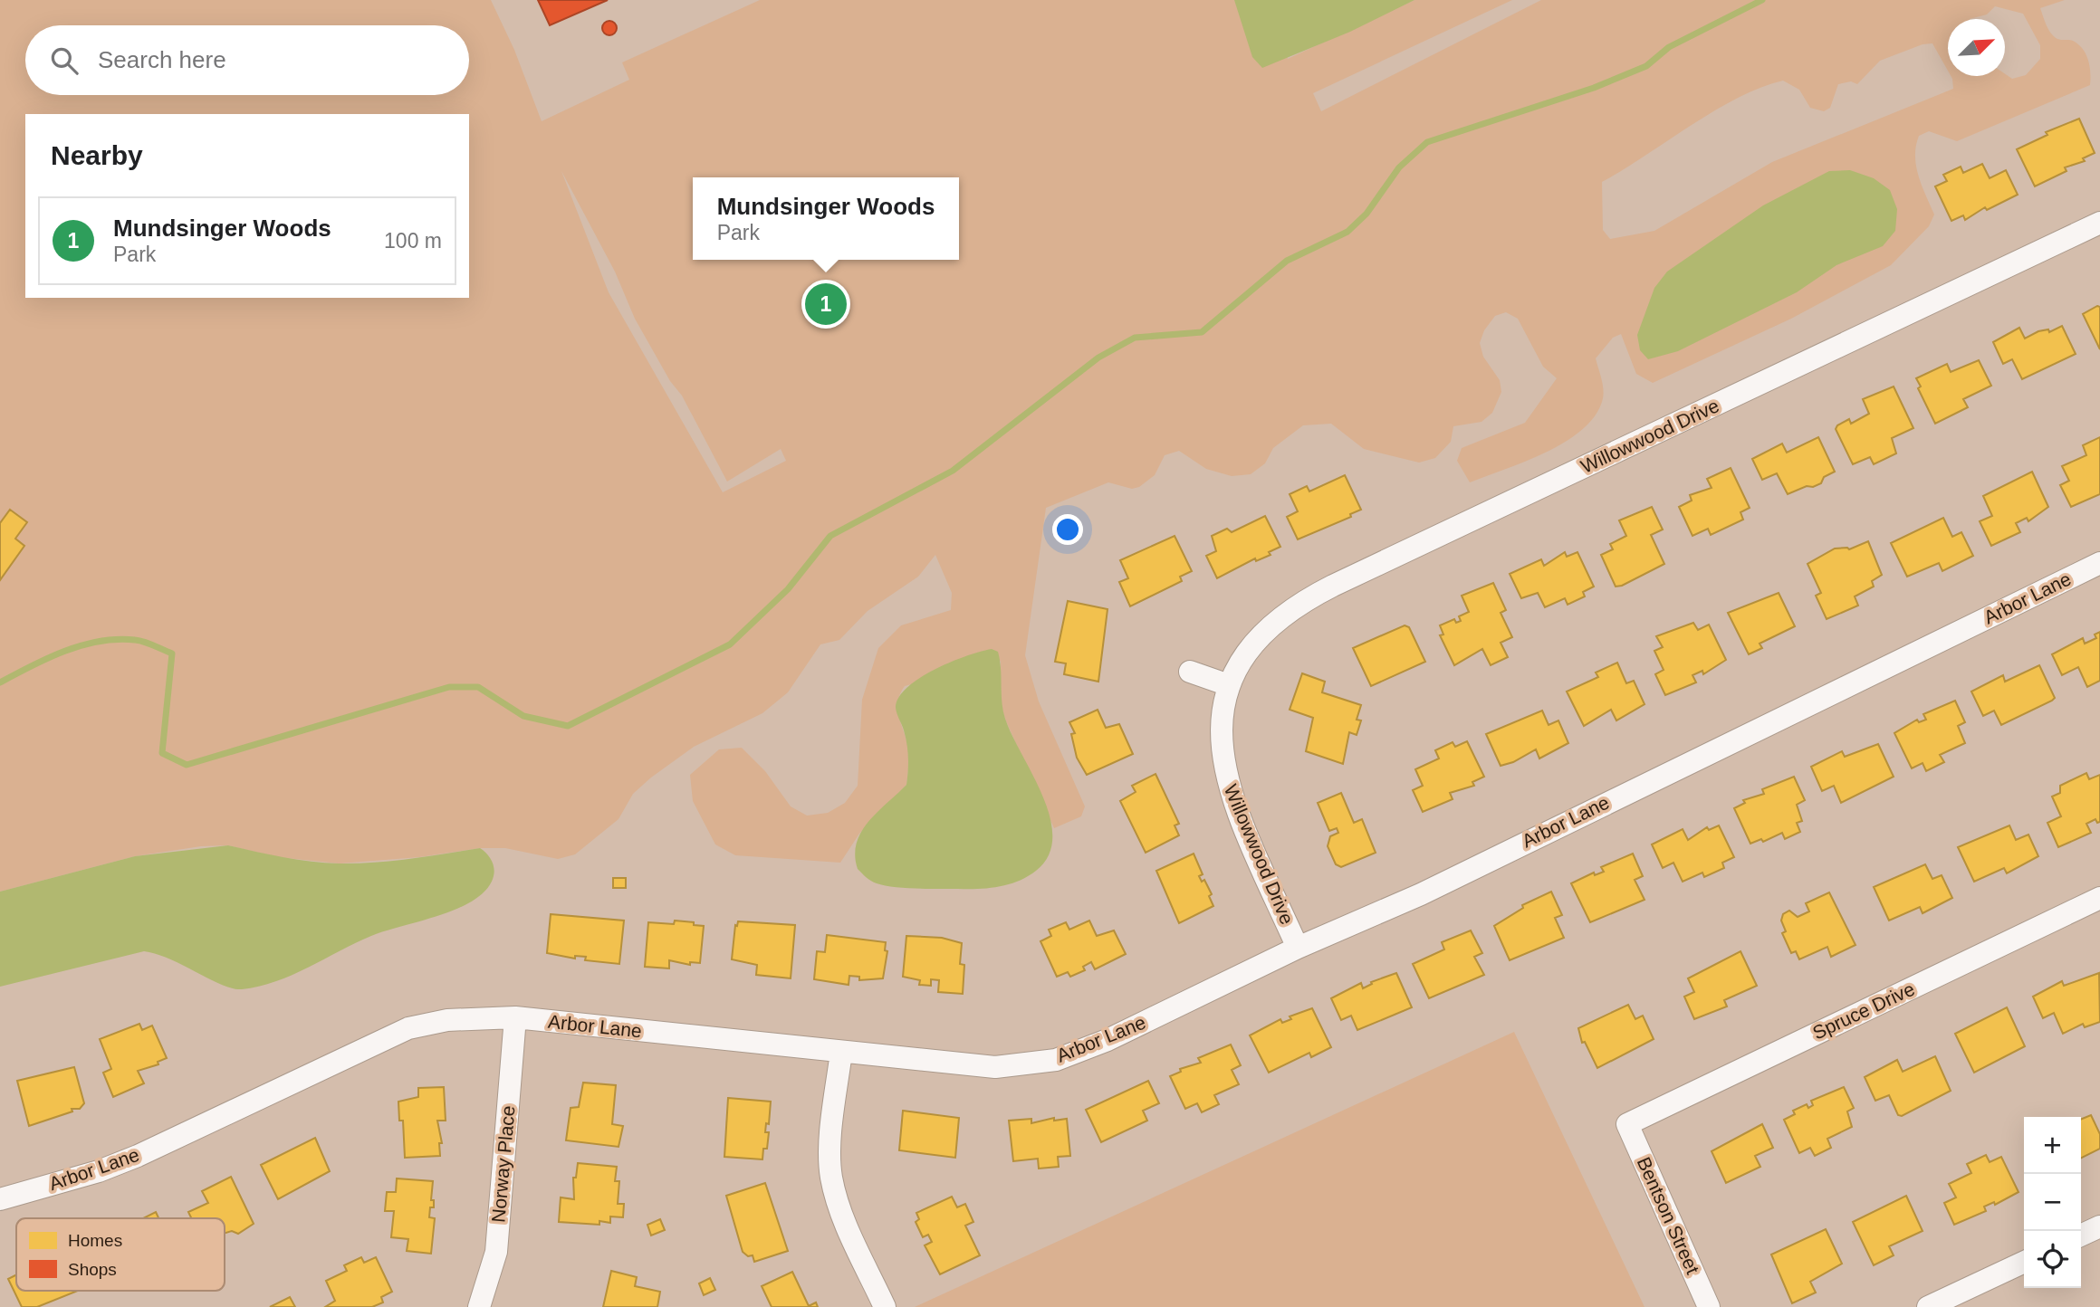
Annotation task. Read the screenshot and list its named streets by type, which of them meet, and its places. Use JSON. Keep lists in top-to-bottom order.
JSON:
{
  "streets": {
    "street": [
      "Willowwood Drive",
      "Arbor Lane",
      "Spruce Drive",
      "Norway Place",
      "Bentson Street"
    ]
  },
  "crossings": [
    ["Willowwood Drive", "Arbor Lane"],
    ["Arbor Lane", "Norway Place"],
    ["Spruce Drive", "Bentson Street"]
  ],
  "legend": ["Homes", "Shops"],
  "north": "top right",
  "page": {
    "search": "Search here",
    "heading": "Nearby",
    "popup": ["Mundsinger Woods", "Park"],
    "list": [
      {
        "mark": "1",
        "name": "Mundsinger Woods",
        "note": "Park",
        "value": "100 m"
      }
    ],
    "pins": "1",
    "map_buttons": ["+", "−"]
  }
}
